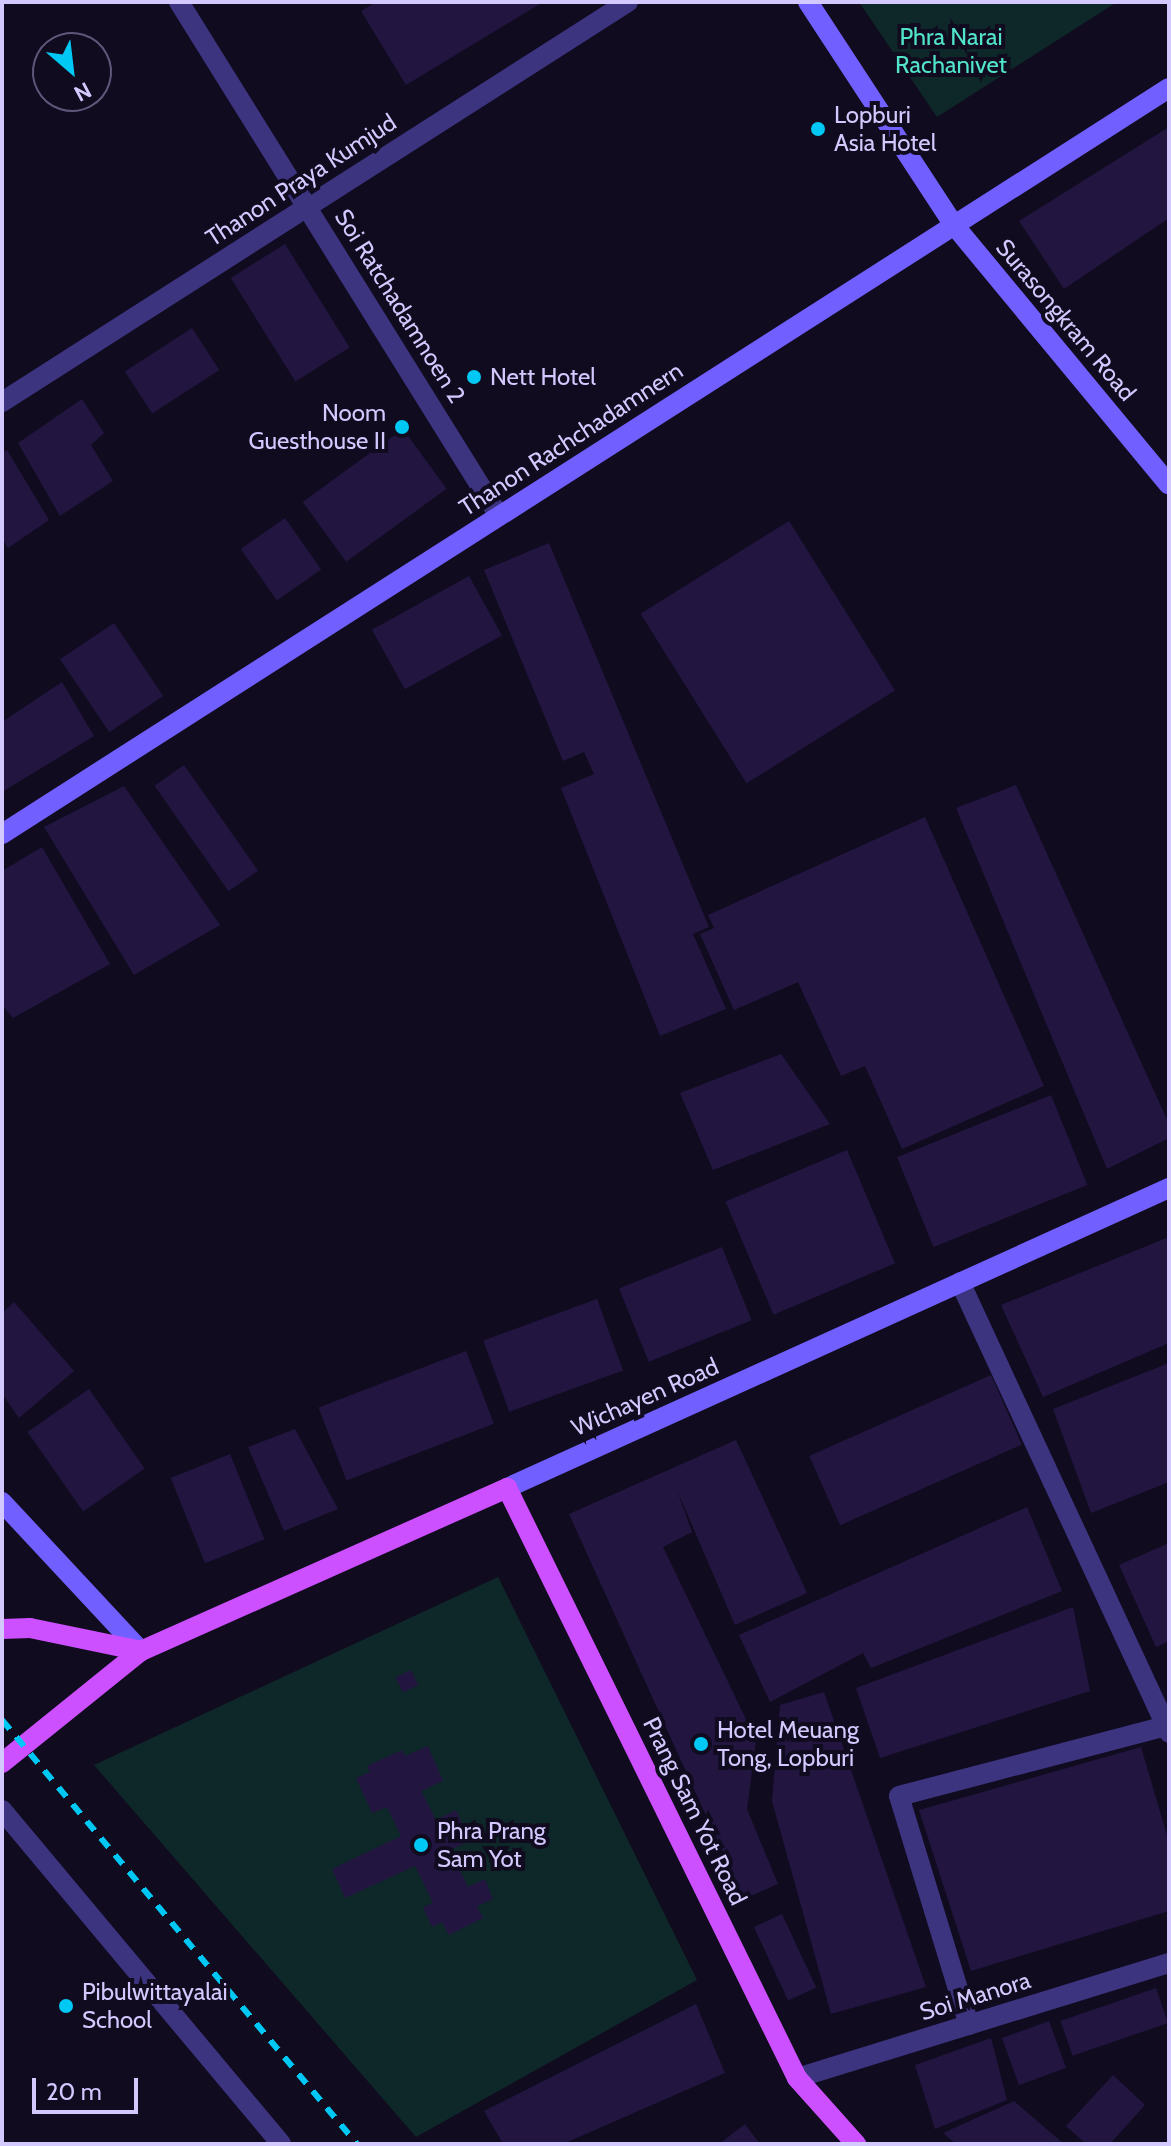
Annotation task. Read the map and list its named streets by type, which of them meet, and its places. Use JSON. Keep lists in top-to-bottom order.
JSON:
{
  "streets": {
    "main road": ["Wichayen Road", "Prang Sam Yot Road"],
    "street": [
      "Thanon Praya Kumjud",
      "Soi Ratchadamnoen 2",
      "Surasongkram Road",
      "Thanon Rachchadamnern",
      "Soi Manora"
    ]
  },
  "crossings": [
    ["Thanon Praya Kumjud", "Soi Ratchadamnoen 2"],
    ["Soi Ratchadamnoen 2", "Thanon Rachchadamnern"],
    ["Surasongkram Road", "Thanon Rachchadamnern"],
    ["Wichayen Road", "Prang Sam Yot Road"],
    ["Prang Sam Yot Road", "Soi Manora"]
  ],
  "parks": ["Phra Narai Rachanivet"],
  "places": [
    "Lopburi Asia Hotel",
    "Nett Hotel",
    "Noom Guesthouse II",
    "Hotel Meuang Tong, Lopburi",
    "Phra Prang Sam Yot",
    "Pibulwittayalai School"
  ],
  "scale_bar": "20 m",
  "north": "bottom right"
}
